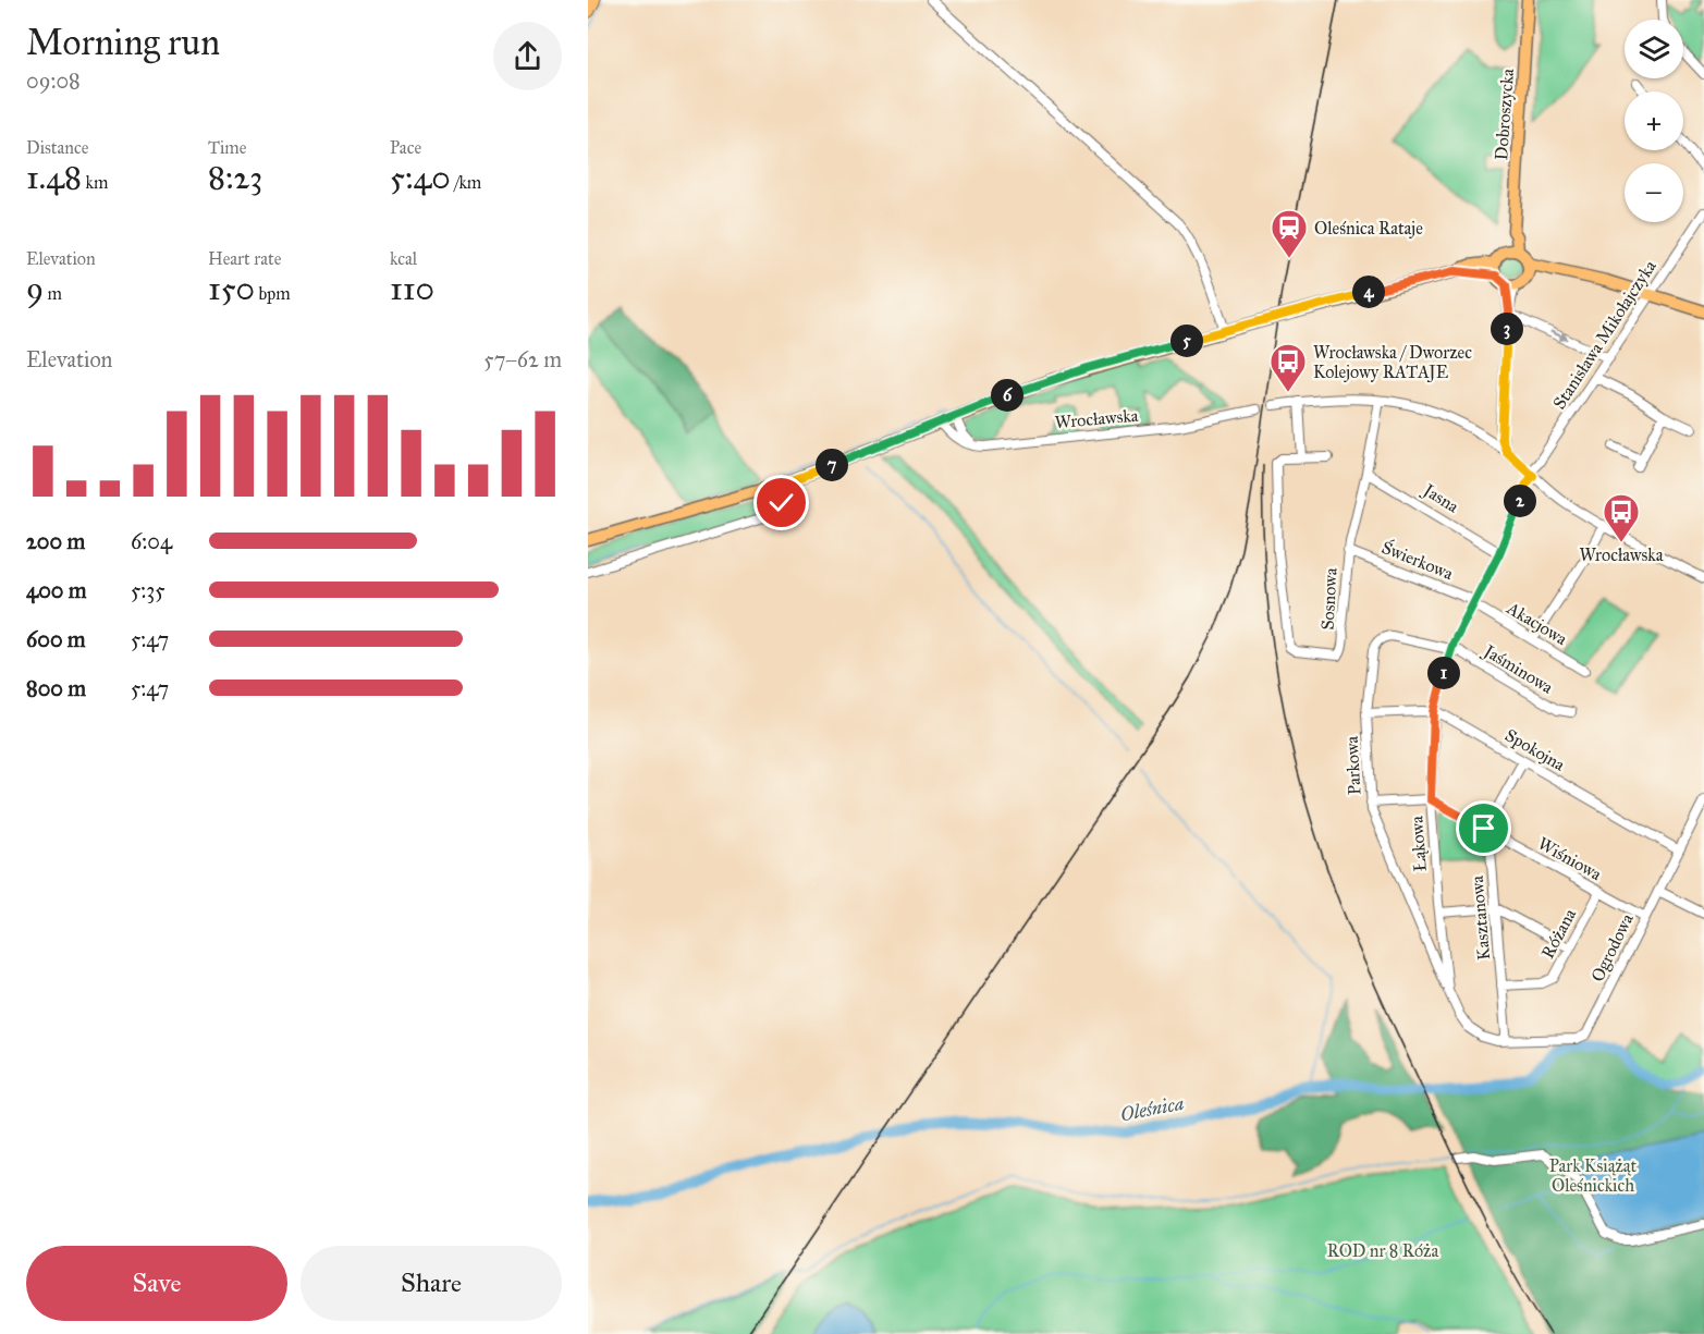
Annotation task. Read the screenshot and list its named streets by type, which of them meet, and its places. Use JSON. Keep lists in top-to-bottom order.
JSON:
{
  "streets": {
    "main road": ["Dobroszycka"],
    "street": [
      "Stanisława Mikołajczyka",
      "Wrocławska",
      "Jasna",
      "Świerkowa",
      "Sosnowa",
      "Akacjowa",
      "Jaśminowa",
      "Spokojna",
      "Parkowa",
      "Łąkowa",
      "Wiśniowa",
      "Kasztanowa",
      "Różana",
      "Ogrodowa"
    ]
  },
  "crossings": [
    ["Stanisława Mikołajczyka", "Łąkowa"],
    ["Jasna", "Sosnowa"],
    ["Jasna", "Łąkowa"],
    ["Świerkowa", "Sosnowa"],
    ["Świerkowa", "Akacjowa"],
    ["Świerkowa", "Łąkowa"],
    ["Akacjowa", "Łąkowa"],
    ["Jaśminowa", "Parkowa"],
    ["Jaśminowa", "Łąkowa"],
    ["Spokojna", "Parkowa"],
    ["Spokojna", "Łąkowa"],
    ["Spokojna", "Kasztanowa"],
    ["Spokojna", "Ogrodowa"],
    ["Parkowa", "Łąkowa"],
    ["Łąkowa", "Wiśniowa"],
    ["Łąkowa", "Kasztanowa"],
    ["Łąkowa", "Ogrodowa"],
    ["Wiśniowa", "Kasztanowa"],
    ["Wiśniowa", "Różana"],
    ["Wiśniowa", "Ogrodowa"],
    ["Kasztanowa", "Różana"],
    ["Kasztanowa", "Ogrodowa"]
  ],
  "water": ["Oleśnica"],
  "parks": ["Park Książąt Oleśnickich", "ROD nr 8 Róża"],
  "places": {
    "station": ["Oleśnica Rataje"],
    "bus stop": ["Wrocławska / Dworzec Kolejowy RATAJE", "Wrocławska"]
  },
  "page": {
    "heading": ["Morning run", "09:08"],
    "map_buttons": ["+", "−"],
    "stats": [
      ["Distance", "1.48 km"],
      ["Time", "8:23"],
      ["Pace", "5:40 /km"],
      ["Elevation", "9 m"],
      ["Heart rate", "150 bpm"],
      ["kcal", "110"]
    ],
    "pins": [
      "4",
      "3",
      "5",
      "6",
      "7",
      "2",
      "1"
    ],
    "chart": ["Elevation", "57–62 m"],
    "list": [
      {
        "name": "200 m",
        "note": "6:04"
      },
      {
        "name": "400 m",
        "note": "5:35"
      },
      {
        "name": "600 m",
        "note": "5:47"
      },
      {
        "name": "800 m",
        "note": "5:47"
      }
    ],
    "buttons": ["Save", "Share"]
  }
}
